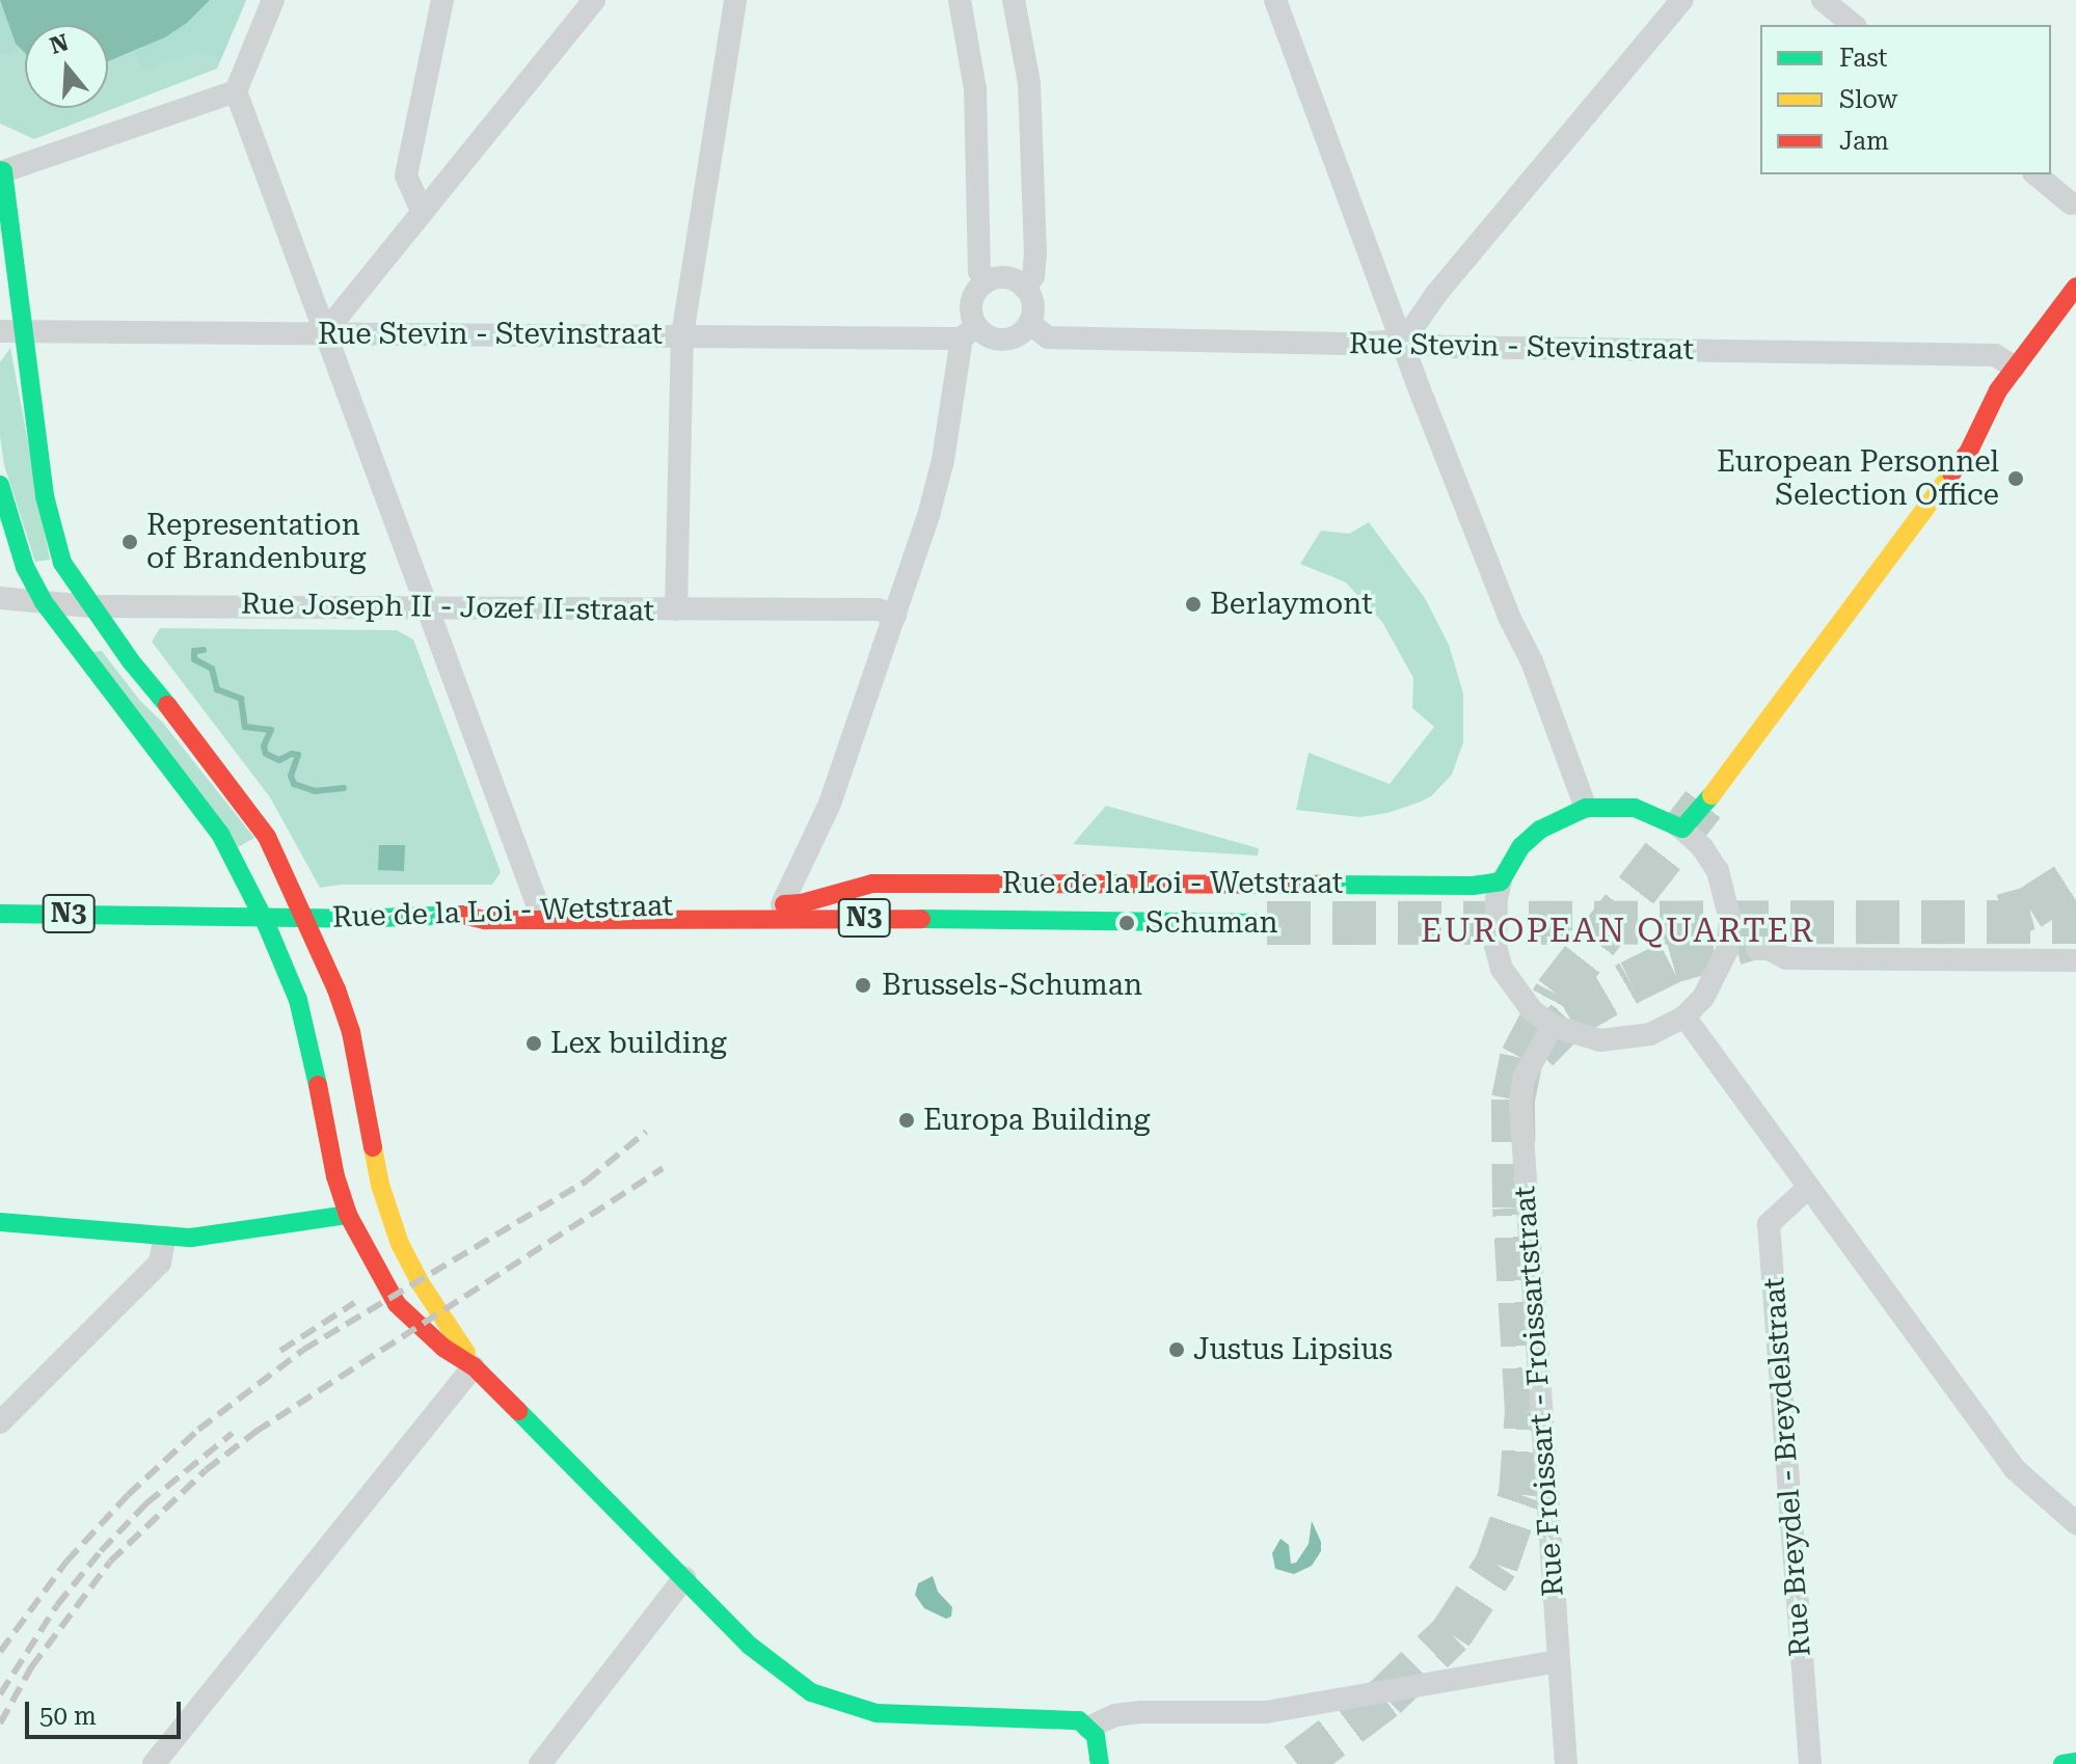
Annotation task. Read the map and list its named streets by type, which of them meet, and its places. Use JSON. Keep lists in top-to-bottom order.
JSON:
{
  "streets": {
    "main road": ["Rue de la Loi - Wetstraat", "N3"],
    "street": [
      "Rue Stevin - Stevinstraat",
      "Rue Joseph II - Jozef II-straat",
      "Rue Froissart - Froissartstraat",
      "Rue Breydel - Breydelstraat"
    ]
  },
  "crossings": [
    ["Rue de la Loi - Wetstraat", "N3"],
    ["Rue de la Loi - Wetstraat", "Rue Froissart - Froissartstraat"]
  ],
  "districts": ["EUROPEAN QUARTER"],
  "places": [
    "European Personnel Selection Office",
    "Representation of Brandenburg",
    "Berlaymont",
    "Schuman",
    "Brussels-Schuman",
    "Lex building",
    "Europa Building",
    "Justus Lipsius"
  ],
  "legend": ["Fast", "Slow", "Jam"],
  "scale_bar": "50 m",
  "north": "top"
}
